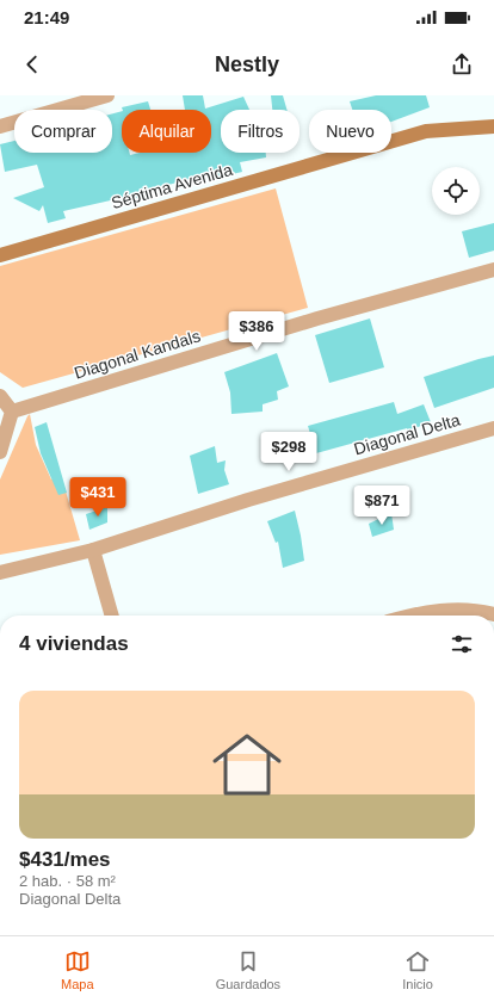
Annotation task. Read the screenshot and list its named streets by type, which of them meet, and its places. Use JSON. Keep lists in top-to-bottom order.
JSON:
{
  "streets": {
    "street": ["Séptima Avenida", "Diagonal Kandals", "Diagonal Delta"]
  },
  "page": {
    "status": "21:49",
    "header": "Nestly",
    "chip": [
      "Comprar",
      "Alquilar",
      "Filtros",
      "Nuevo"
    ],
    "price": [
      "$386",
      "$298",
      "$431",
      "$871"
    ],
    "heading": "4 viviendas",
    "list": [
      {
        "name": "$431/mes",
        "note": "2 hab. · 58 m² · Diagonal Delta"
      }
    ],
    "tabs": ["Mapa", "Guardados", "Inicio"]
  }
}
